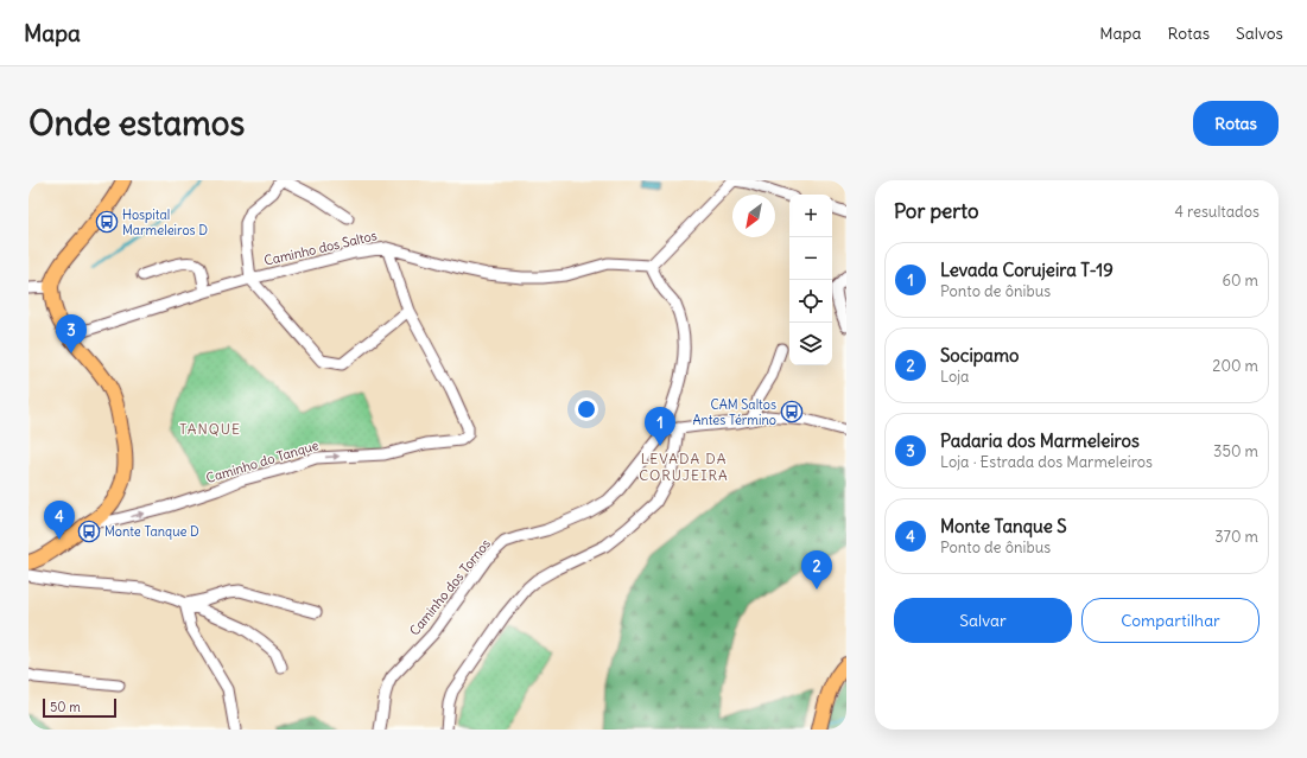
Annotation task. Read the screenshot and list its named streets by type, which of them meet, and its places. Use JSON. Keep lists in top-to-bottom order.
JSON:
{
  "streets": {
    "street": ["Caminho dos Saltos", "Caminho do Tanque", "Caminho dos Tornos"]
  },
  "districts": ["TANQUE", "LEVADA DA CORUJEIRA"],
  "places": {
    "bus stop": ["Hospital Marmeleiros D", "CAM Saltos Antes Término", "Monte Tanque D"]
  },
  "scale_bar": "50 m",
  "north": "bottom left",
  "page": {
    "header": "Mapa",
    "nav": ["Mapa", "Rotas", "Salvos"],
    "buttons": [
      "Rotas",
      ["Salvar", "Compartilhar"]
    ],
    "title": "Onde estamos",
    "heading": ["Por perto", "4 resultados"],
    "map_buttons": ["+", "−"],
    "list": [
      {
        "mark": "1",
        "name": "Levada Corujeira T-19",
        "note": "Ponto de ônibus",
        "value": "60 m"
      },
      {
        "mark": "2",
        "name": "Socipamo",
        "note": "Loja",
        "value": "200 m"
      },
      {
        "mark": "3",
        "name": "Padaria dos Marmeleiros",
        "note": "Loja · Estrada dos Marmeleiros",
        "value": "350 m"
      },
      {
        "mark": "4",
        "name": "Monte Tanque S",
        "note": "Ponto de ônibus",
        "value": "370 m"
      }
    ],
    "pins": [
      "3",
      "1",
      "4",
      "2"
    ],
    "scale": "50 m"
  }
}
